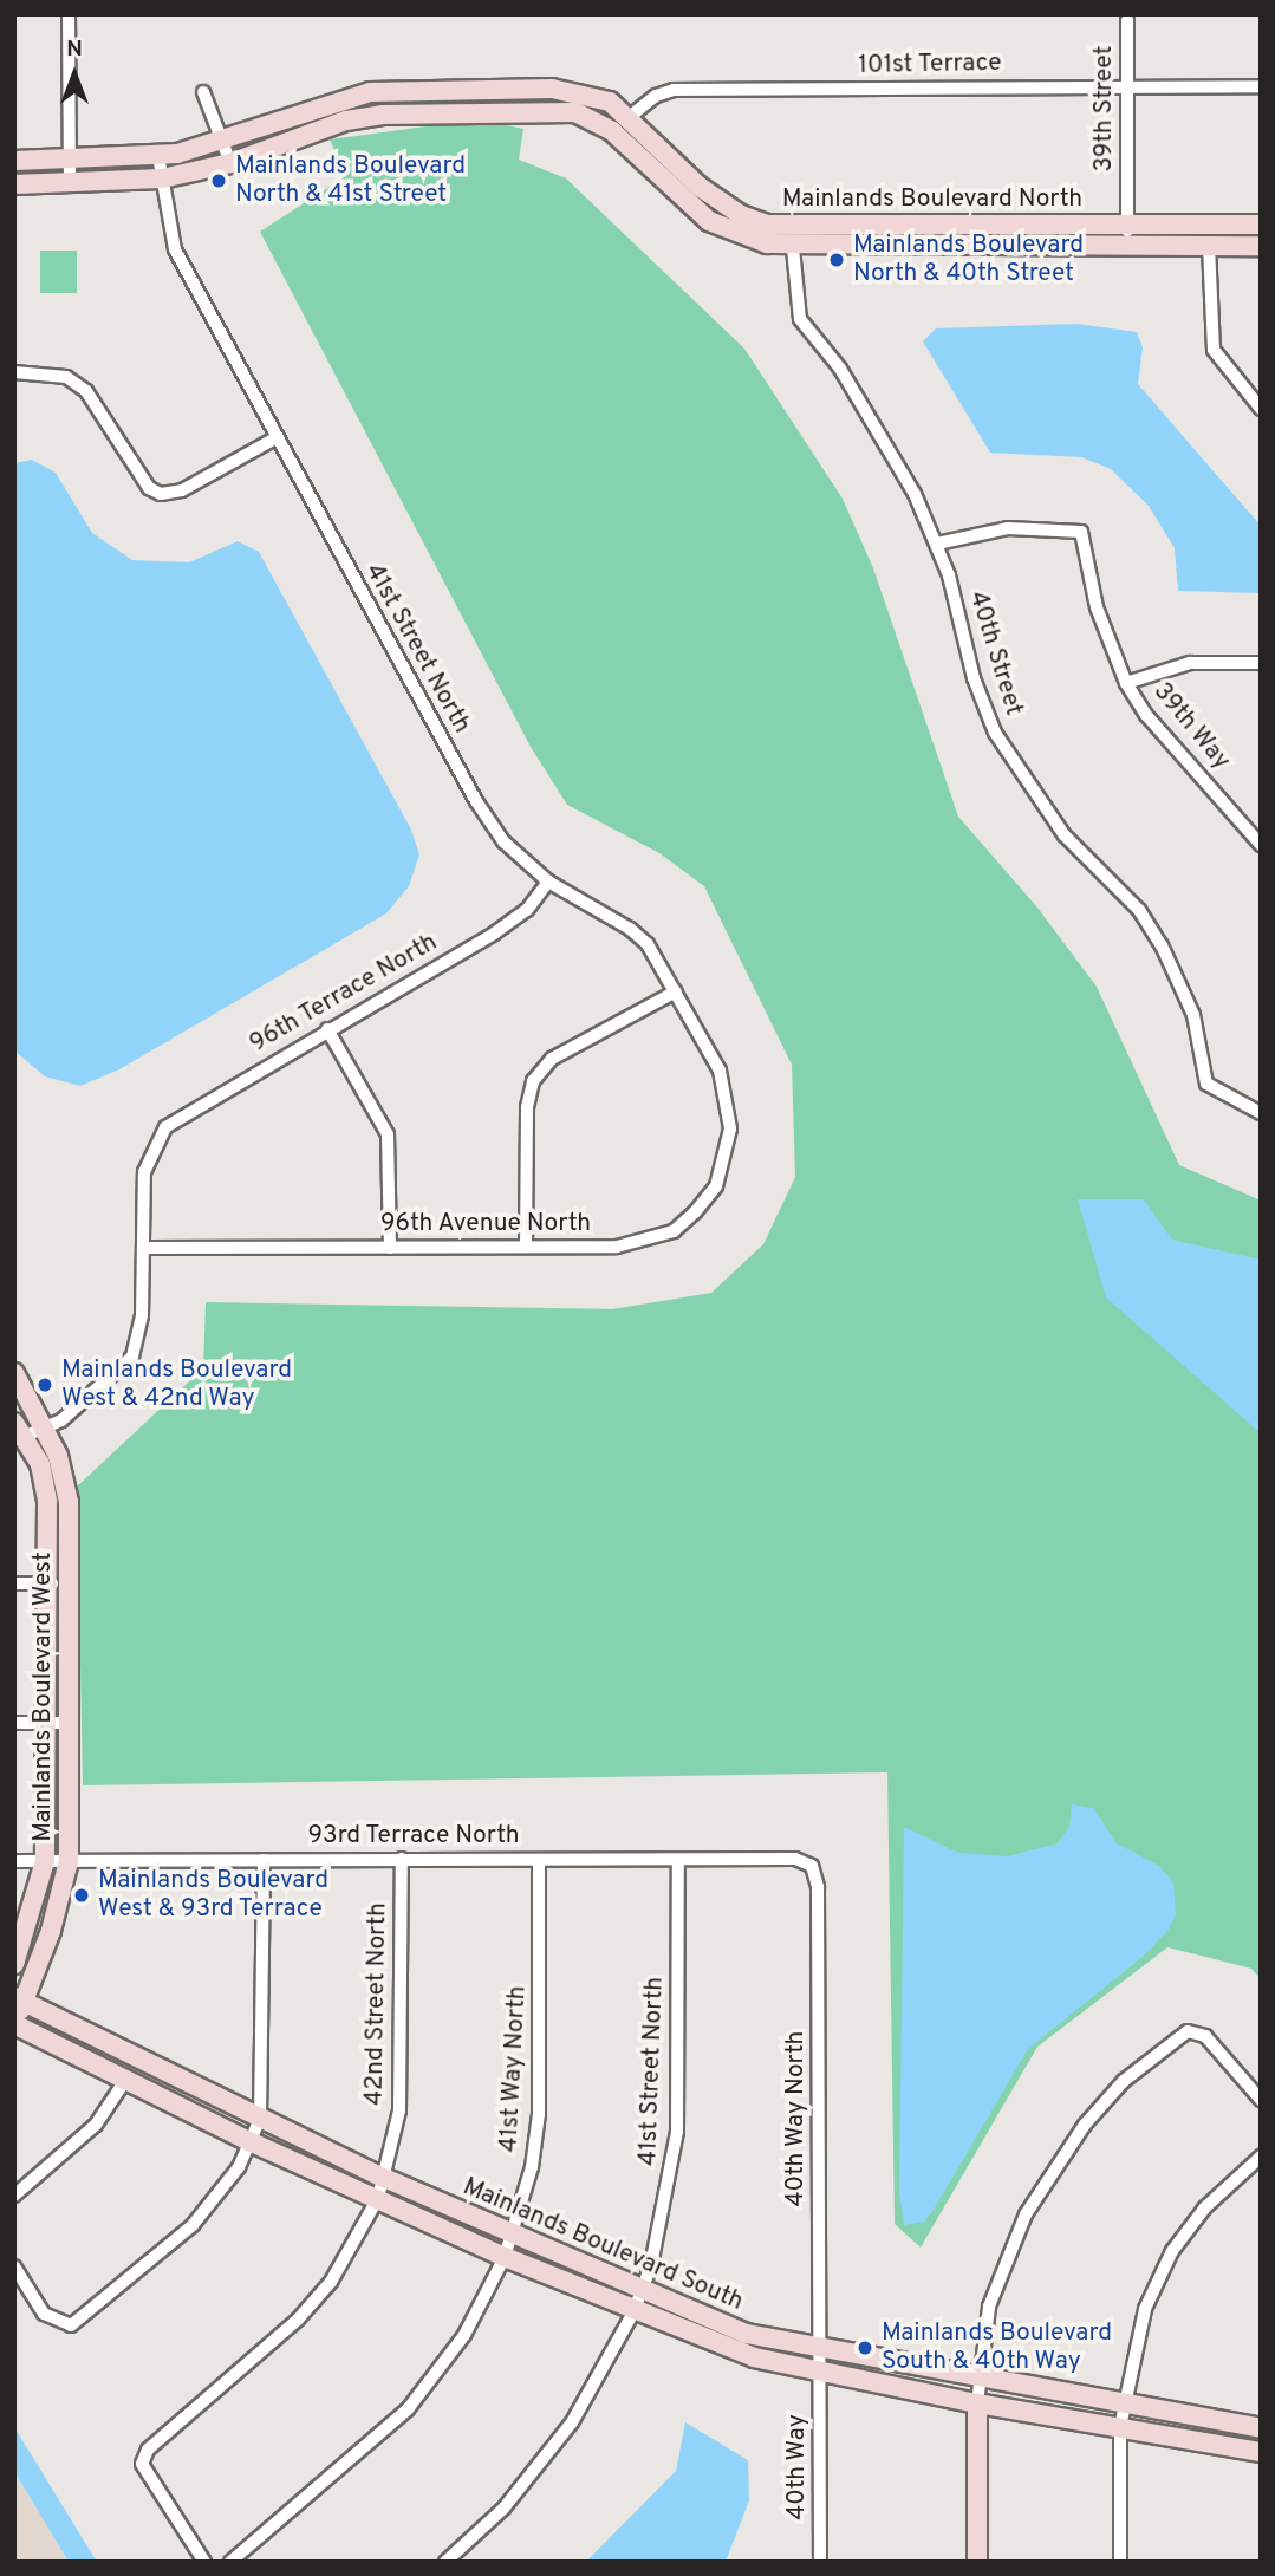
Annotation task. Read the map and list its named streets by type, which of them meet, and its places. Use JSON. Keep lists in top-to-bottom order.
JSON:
{
  "streets": {
    "street": [
      "101st Terrace",
      "39th Street",
      "Mainlands Boulevard North",
      "41st Street North",
      "40th Street",
      "39th Way",
      "96th Terrace North",
      "96th Avenue North",
      "Mainlands Boulevard West",
      "93rd Terrace North",
      "42nd Street North",
      "41st Way North",
      "40th Way North",
      "Mainlands Boulevard South",
      "40th Way"
    ]
  },
  "crossings": [
    ["101st Terrace", "39th Street"],
    ["101st Terrace", "Mainlands Boulevard North"],
    ["39th Street", "Mainlands Boulevard North"],
    ["Mainlands Boulevard North", "41st Street North"],
    ["Mainlands Boulevard North", "40th Street"],
    ["41st Street North", "96th Terrace North"],
    ["41st Street North", "96th Avenue North"],
    ["41st Street North", "93rd Terrace North"],
    ["41st Street North", "Mainlands Boulevard South"],
    ["40th Street", "39th Way"],
    ["96th Terrace North", "96th Avenue North"],
    ["Mainlands Boulevard West", "93rd Terrace North"],
    ["Mainlands Boulevard West", "Mainlands Boulevard South"],
    ["93rd Terrace North", "42nd Street North"],
    ["93rd Terrace North", "41st Way North"],
    ["93rd Terrace North", "40th Way North"],
    ["42nd Street North", "Mainlands Boulevard South"],
    ["41st Way North", "Mainlands Boulevard South"],
    ["40th Way North", "Mainlands Boulevard South"],
    ["40th Way North", "40th Way"],
    ["Mainlands Boulevard South", "40th Way"]
  ],
  "places": [
    "Mainlands Boulevard North & 41st Street",
    "Mainlands Boulevard North & 40th Street",
    "Mainlands Boulevard West & 42nd Way",
    "Mainlands Boulevard West & 93rd Terrace",
    "Mainlands Boulevard South & 40th Way"
  ],
  "north": "top"
}
